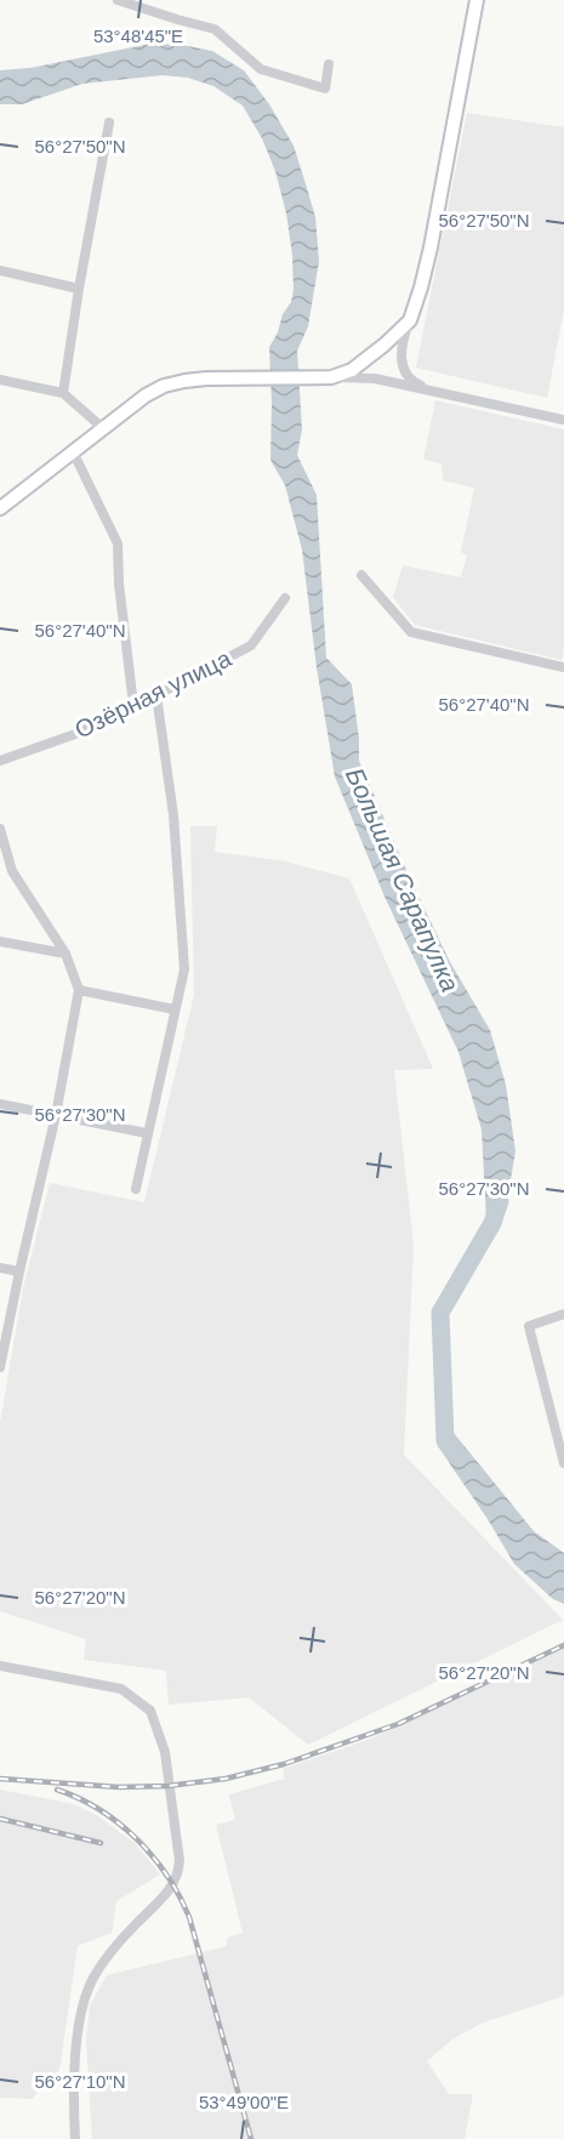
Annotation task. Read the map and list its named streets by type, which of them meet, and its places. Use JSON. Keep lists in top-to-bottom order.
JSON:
{
  "streets": {
    "street": ["Озёрная улица"]
  },
  "water": ["Большая Сарапулка"],
  "coordinates": [
    "53°48'45\"E",
    "56°27'50\"N",
    "56°27'40\"N",
    "56°27'30\"N",
    "56°27'20\"N",
    "56°27'10\"N",
    "53°49'00\"E"
  ]
}
